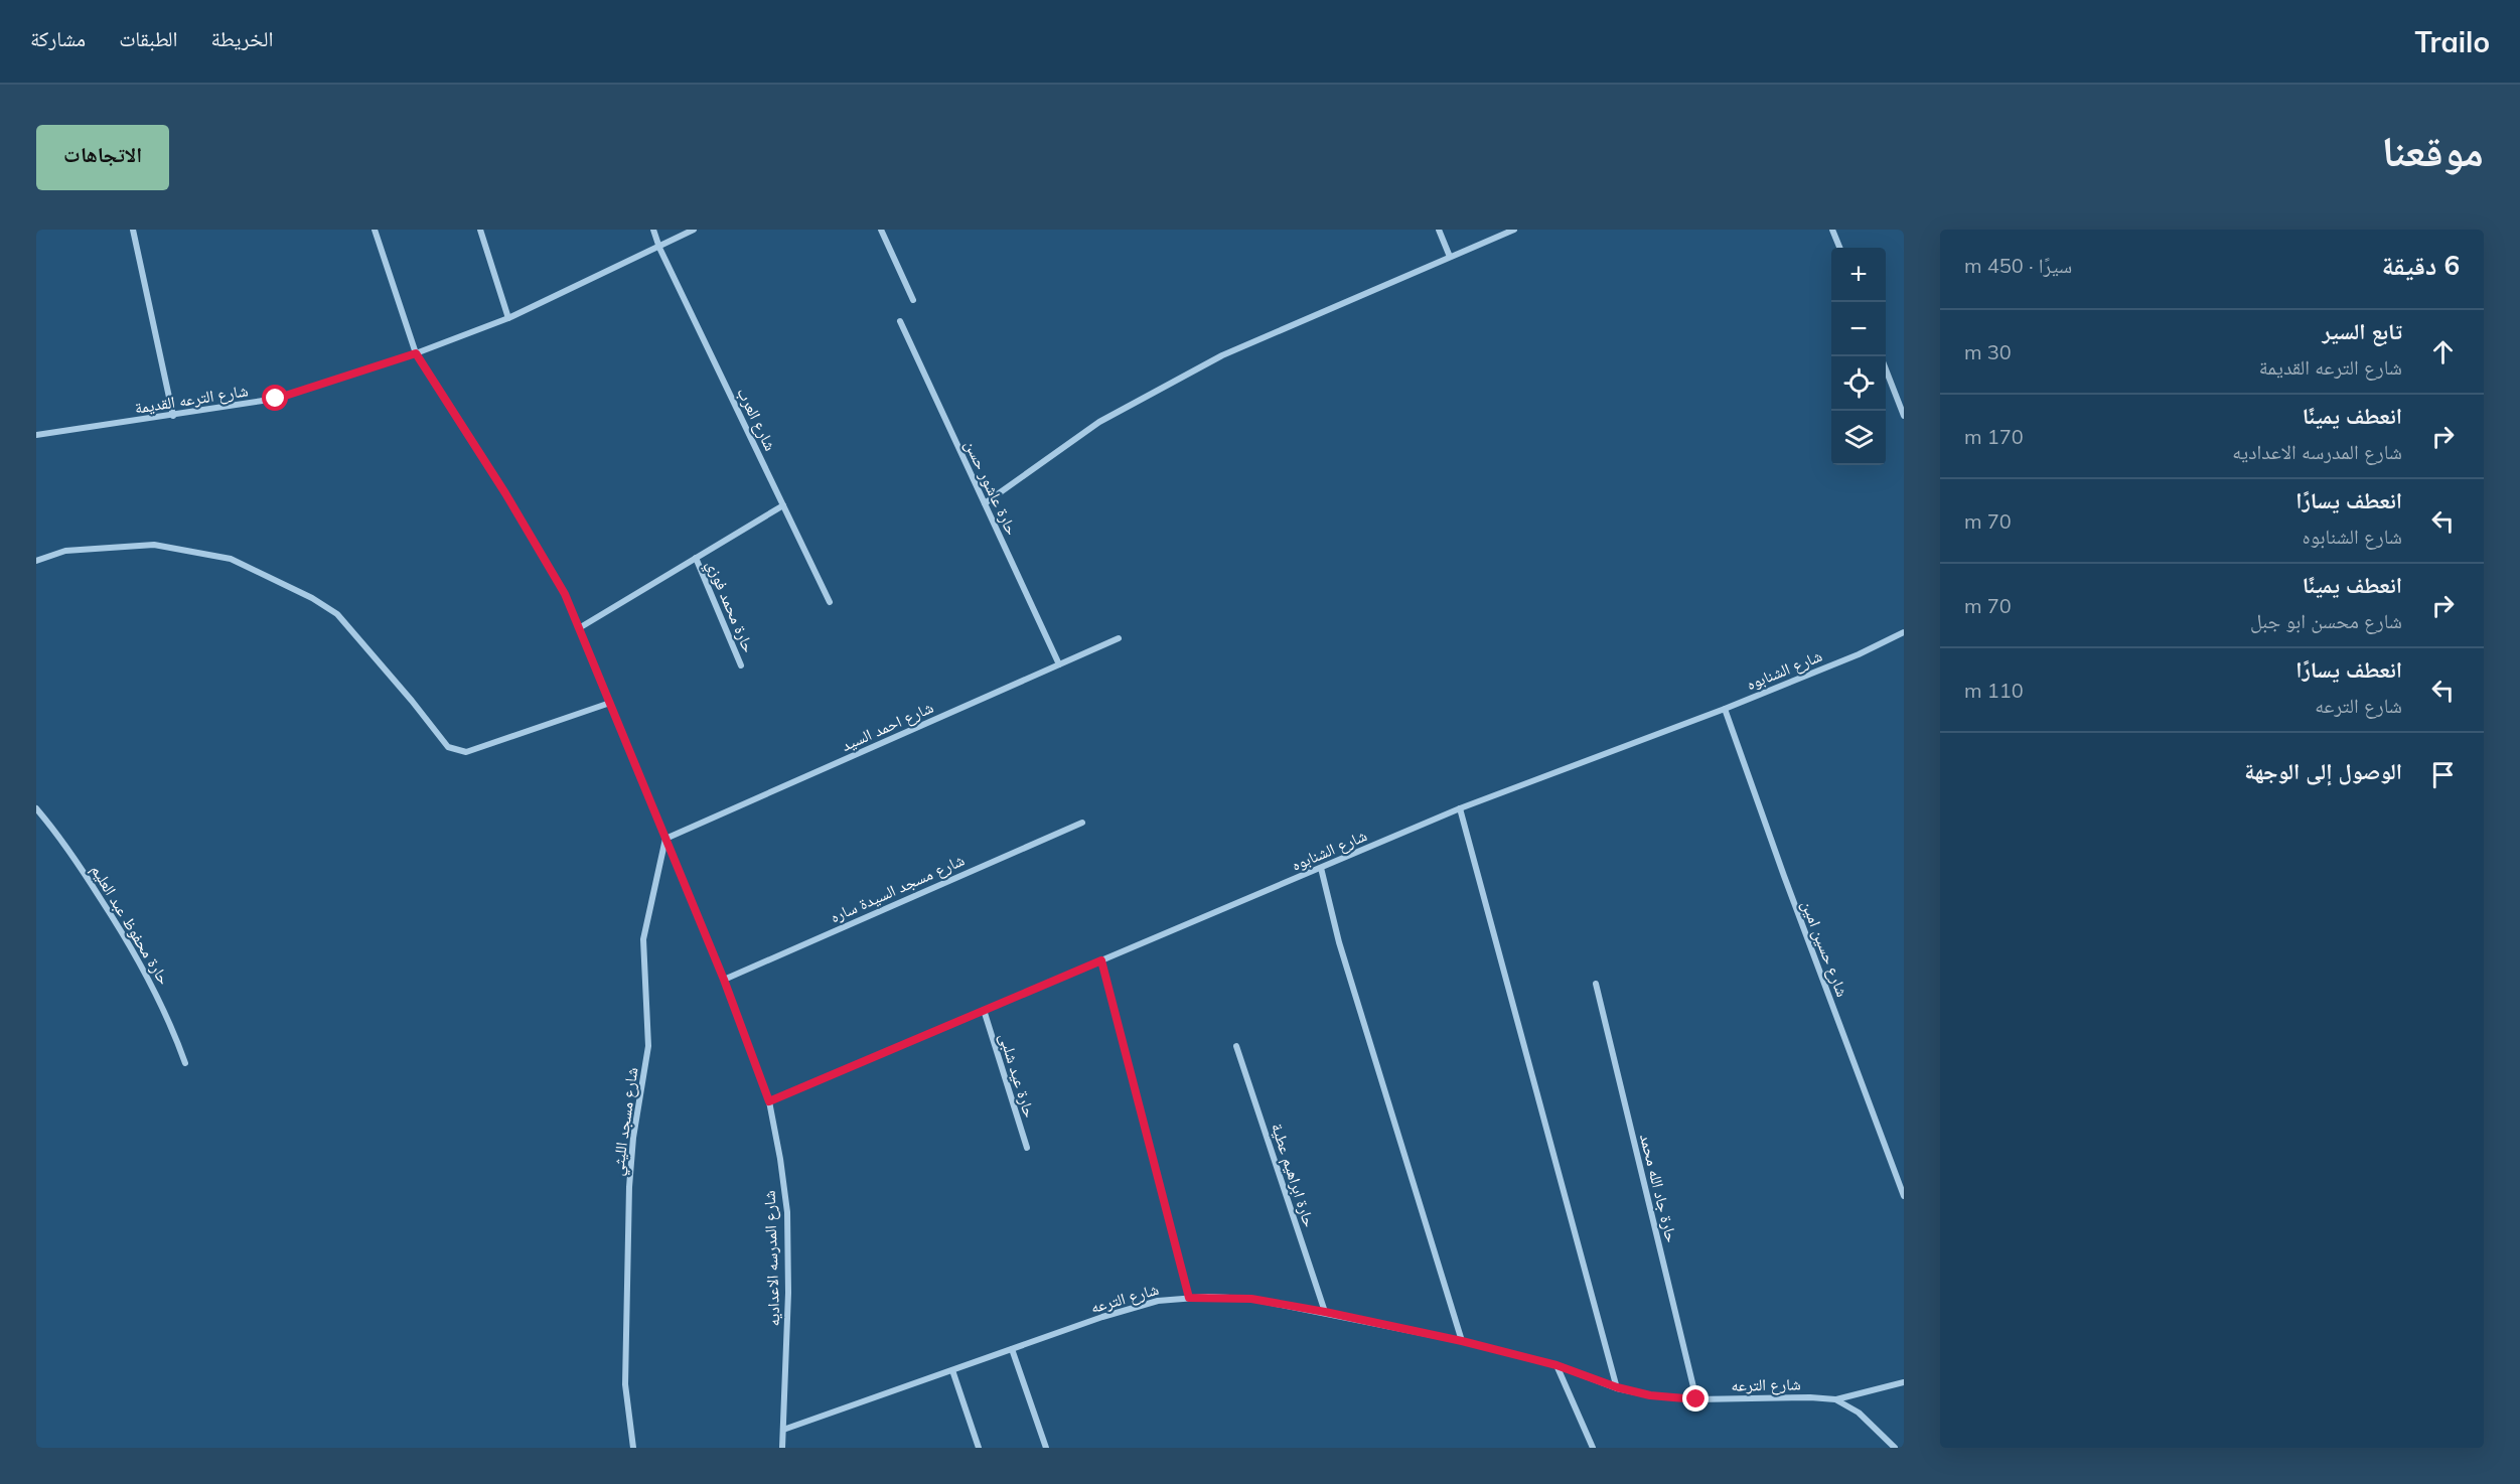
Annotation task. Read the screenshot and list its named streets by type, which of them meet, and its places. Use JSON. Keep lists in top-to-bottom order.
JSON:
{
  "streets": {
    "street": [
      "شارع الترعه القديمة",
      "شارع العرب",
      "حارة عاشور حسن",
      "حارة محمد فوزي",
      "شارع الشنابوه",
      "شارع احمد السيد",
      "شارع مسجد السيدة ساره",
      "حارة محفوظ عبد العليم",
      "شارع حسين امين",
      "حارة عيد شلبى",
      "شارع مسجد الليثي",
      "حارة ابراهيم عطية",
      "حارة جاد الله محمد",
      "شارع المدرسه الاعداديه",
      "شارع الترعه"
    ]
  },
  "crossings": [
    ["شارع الترعه القديمة", "شارع العرب"],
    ["شارع الترعه القديمة", "شارع المدرسه الاعداديه"],
    ["حارة عاشور حسن", "شارع احمد السيد"],
    ["شارع الشنابوه", "شارع حسين امين"],
    ["شارع الشنابوه", "حارة عيد شلبى"],
    ["شارع الشنابوه", "شارع المدرسه الاعداديه"],
    ["شارع احمد السيد", "شارع مسجد الليثي"],
    ["شارع احمد السيد", "شارع المدرسه الاعداديه"],
    ["شارع مسجد السيدة ساره", "شارع المدرسه الاعداديه"],
    ["شارع مسجد الليثي", "شارع المدرسه الاعداديه"],
    ["حارة ابراهيم عطية", "شارع الترعه"],
    ["حارة جاد الله محمد", "شارع الترعه"],
    ["شارع المدرسه الاعداديه", "شارع الترعه"]
  ],
  "page": {
    "header": "Trailo",
    "nav": ["الخريطة", "الطبقات", "مشاركة"],
    "title": "موقعنا",
    "buttons": "الاتجاهات",
    "heading": ["6 دقيقة", "سيرًا · 450 m"],
    "map_buttons": ["+", "−"],
    "list": [
      ["تابع السير", "شارع الترعه القديمة", "30 m"],
      ["انعطف يمينًا", "شارع المدرسه الاعداديه", "170 m"],
      ["انعطف يسارًا", "شارع الشنابوه", "70 m"],
      ["انعطف يمينًا", "شارع محسن ابو جبل", "70 m"],
      ["انعطف يسارًا", "شارع الترعه", "110 m"],
      "الوصول إلى الوجهة"
    ]
  }
}
